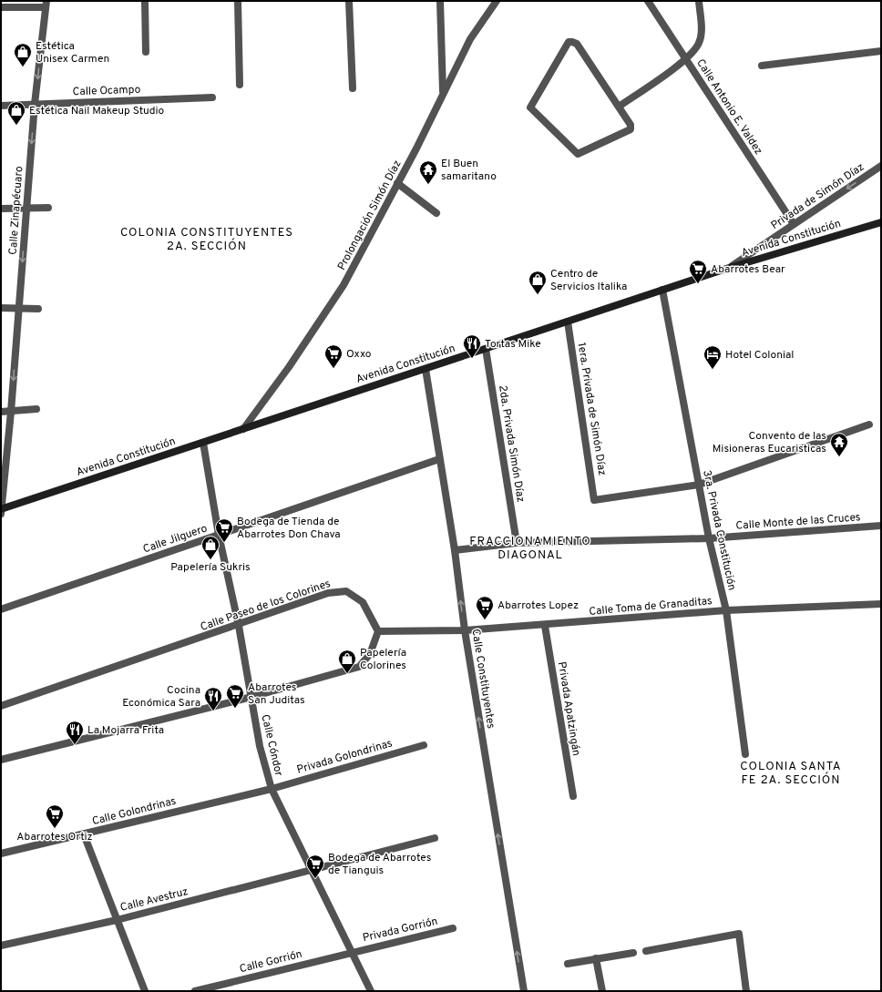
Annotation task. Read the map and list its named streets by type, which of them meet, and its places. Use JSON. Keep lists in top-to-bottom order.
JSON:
{
  "streets": {
    "main road": ["Avenida Constitución"],
    "street": [
      "Calle Ocampo",
      "Calle Antonio E. Valdez",
      "Privada de Simón Díaz",
      "Calle Zinapécuaro",
      "Prolongación Simón Díaz",
      "1era. Privada de Simón Díaz",
      "2da. Privada Simón Díaz",
      "Calle Monte de las Cruces",
      "3ra. Privada Constitución",
      "Calle Jilguero",
      "Calle Paseo de los Colorines",
      "Calle Toma de Granaditas",
      "Calle Constituyentes",
      "Privada Apatzingán",
      "Calle Cóndor",
      "Privada Golondrinas",
      "Calle Golondrinas",
      "Calle Avestruz",
      "Privada Gorrión",
      "Calle Gorrión"
    ]
  },
  "crossings": [
    ["Calle Ocampo", "Calle Zinapécuaro"],
    ["Calle Antonio E. Valdez", "Privada de Simón Díaz"],
    ["Privada de Simón Díaz", "Avenida Constitución"],
    ["Calle Zinapécuaro", "Avenida Constitución"],
    ["Prolongación Simón Díaz", "Avenida Constitución"],
    ["Avenida Constitución", "1era. Privada de Simón Díaz"],
    ["Avenida Constitución", "2da. Privada Simón Díaz"],
    ["Avenida Constitución", "3ra. Privada Constitución"],
    ["Avenida Constitución", "Calle Constituyentes"],
    ["Avenida Constitución", "Calle Cóndor"],
    ["1era. Privada de Simón Díaz", "3ra. Privada Constitución"],
    ["2da. Privada Simón Díaz", "Calle Monte de las Cruces"],
    ["Calle Monte de las Cruces", "3ra. Privada Constitución"],
    ["Calle Monte de las Cruces", "Calle Constituyentes"],
    ["3ra. Privada Constitución", "Calle Toma de Granaditas"],
    ["Calle Jilguero", "Calle Constituyentes"],
    ["Calle Jilguero", "Calle Cóndor"],
    ["Calle Paseo de los Colorines", "Calle Toma de Granaditas"],
    ["Calle Paseo de los Colorines", "Calle Cóndor"],
    ["Calle Toma de Granaditas", "Calle Constituyentes"],
    ["Calle Toma de Granaditas", "Privada Apatzingán"],
    ["Calle Cóndor", "Privada Golondrinas"],
    ["Calle Cóndor", "Calle Golondrinas"],
    ["Calle Cóndor", "Calle Avestruz"],
    ["Calle Cóndor", "Privada Gorrión"],
    ["Calle Cóndor", "Calle Gorrión"],
    ["Privada Golondrinas", "Calle Golondrinas"],
    ["Privada Gorrión", "Calle Gorrión"]
  ],
  "one_way": ["Privada de Simón Díaz", "Calle Zinapécuaro", "Calle Constituyentes"],
  "districts": ["COLONIA CONSTITUYENTES 2A. SECCIÓN", "FRACCIONAMIENTO DIAGONAL", "COLONIA SANTA FE 2A. SECCIÓN"],
  "places": {
    "shop": [
      "Estética Unisex Carmen",
      "Estética Nail Makeup Studio",
      "Centro de Servicios Italika",
      "Papelería Sukris",
      "Papelería Colorines"
    ],
    "temple": ["El Buen samaritano", "Convento de las Misioneras Eucaristicas"],
    "supermarket": [
      "Abarrotes Bear",
      "Oxxo",
      "Bodega de Tienda de Abarrotes Don Chava",
      "Abarrotes Lopez",
      "Abarrotes San Juditas",
      "Abarrotes Ortiz",
      "Bodega de Abarrotes de Tianguis"
    ],
    "restaurant": ["Tortas Mike", "Cocina Económica Sara", "La Mojarra Frita"],
    "hotel": ["Hotel Colonial"]
  }
}
